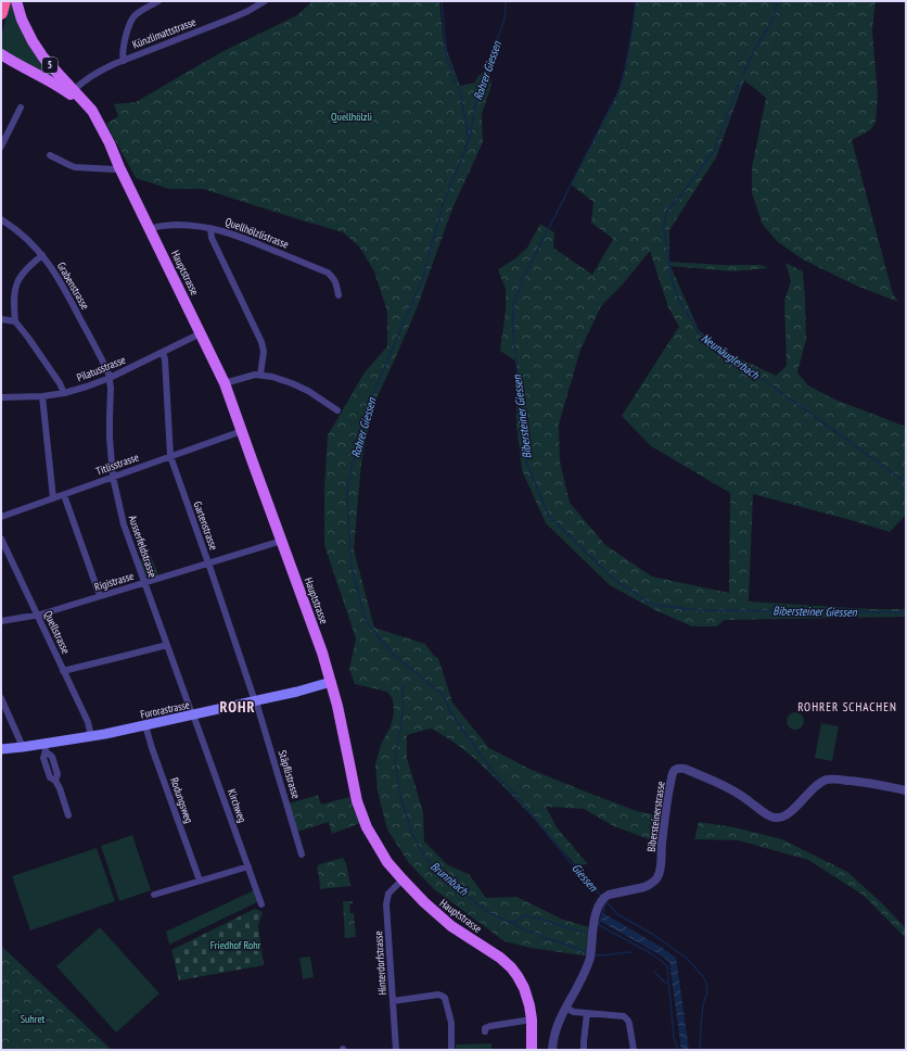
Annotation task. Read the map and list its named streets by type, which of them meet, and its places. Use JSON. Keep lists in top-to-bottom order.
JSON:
{
  "streets": {
    "main road": ["5", "Hauptstrasse", "Furorastrasse"],
    "street": [
      "Künzlimattstrasse",
      "Quellhölzlistrasse",
      "Grabenstrasse",
      "Pilatusstrasse",
      "Titlisstrasse",
      "Gartenstrasse",
      "Ausserfeldstrasse",
      "Rigistrasse",
      "Quellstrasse",
      "Stäpflistrasse",
      "Rodungsweg",
      "Kirchweg",
      "Bibersteinerstrasse",
      "Hinterdorfstrasse"
    ]
  },
  "crossings": [
    ["Künzlimattstrasse", "Hauptstrasse"],
    ["Quellhölzlistrasse", "Hauptstrasse"],
    ["Hauptstrasse", "Pilatusstrasse"],
    ["Hauptstrasse", "Titlisstrasse"],
    ["Hauptstrasse", "Rigistrasse"],
    ["Hauptstrasse", "Furorastrasse"],
    ["Hauptstrasse", "Hinterdorfstrasse"],
    ["Grabenstrasse", "Pilatusstrasse"],
    ["Grabenstrasse", "Ausserfeldstrasse"],
    ["Pilatusstrasse", "Gartenstrasse"],
    ["Pilatusstrasse", "Ausserfeldstrasse"],
    ["Titlisstrasse", "Gartenstrasse"],
    ["Titlisstrasse", "Ausserfeldstrasse"],
    ["Gartenstrasse", "Rigistrasse"],
    ["Gartenstrasse", "Furorastrasse"],
    ["Gartenstrasse", "Stäpflistrasse"],
    ["Ausserfeldstrasse", "Rigistrasse"],
    ["Ausserfeldstrasse", "Furorastrasse"],
    ["Ausserfeldstrasse", "Kirchweg"],
    ["Rigistrasse", "Quellstrasse"],
    ["Quellstrasse", "Furorastrasse"],
    ["Furorastrasse", "Stäpflistrasse"],
    ["Furorastrasse", "Rodungsweg"],
    ["Furorastrasse", "Kirchweg"]
  ],
  "districts": ["ROHR", "ROHRER SCHACHEN"],
  "water": [
    "Rohrer Giessen",
    "Neunäuglerbach",
    "Bibersteiner Giessen",
    "Giessen",
    "Brunnbach"
  ],
  "parks": ["Quellhölzli", "Friedhof Rohr", "Suhret"]
}
